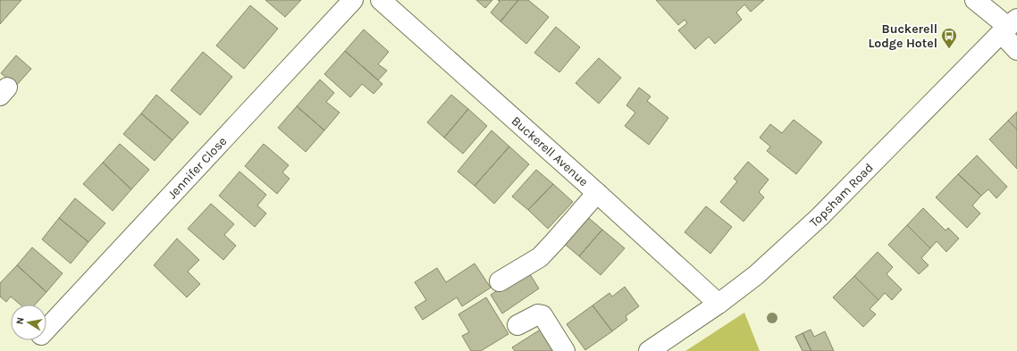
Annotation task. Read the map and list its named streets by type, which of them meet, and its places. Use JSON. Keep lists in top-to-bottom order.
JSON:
{
  "streets": {
    "street": ["Buckerell Avenue", "Jennifer Close", "Topsham Road"]
  },
  "crossings": [
    ["Buckerell Avenue", "Topsham Road"]
  ],
  "places": {
    "bus stop": ["Buckerell Lodge Hotel"]
  },
  "north": "left"
}
